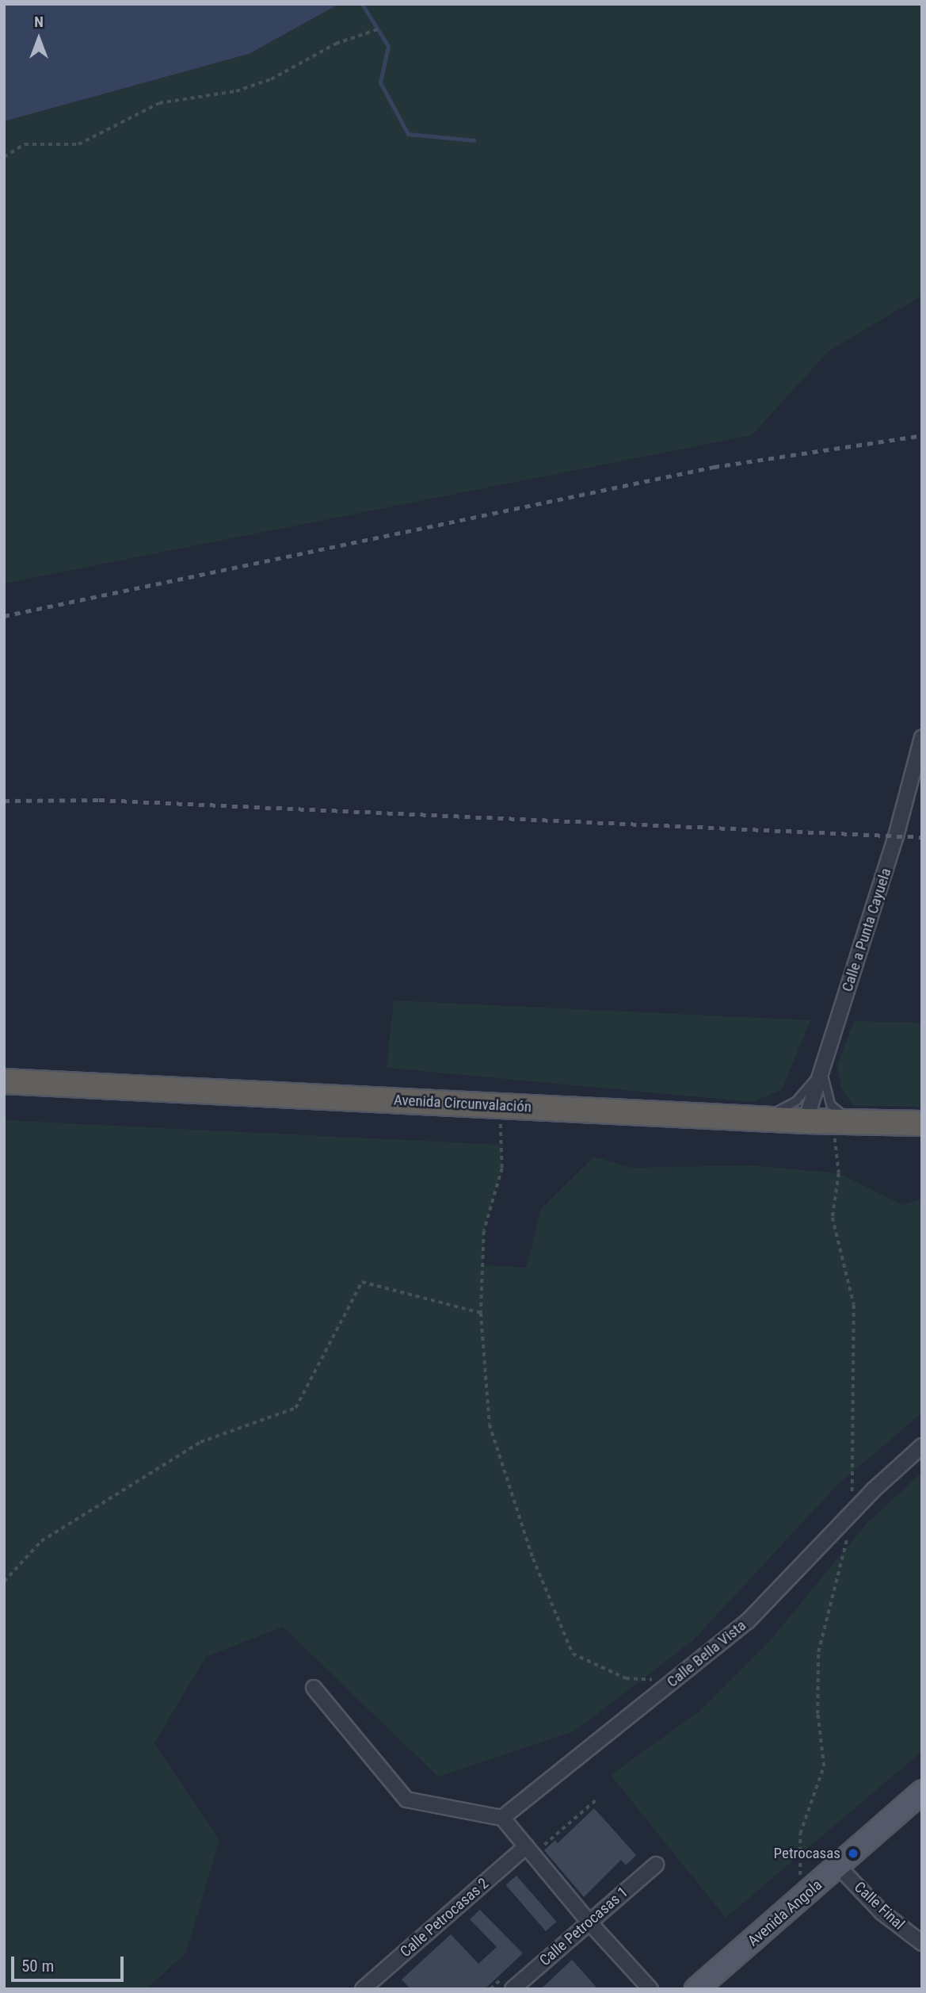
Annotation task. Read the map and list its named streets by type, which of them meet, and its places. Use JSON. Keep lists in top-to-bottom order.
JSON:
{
  "streets": {
    "highway": ["Avenida Circunvalación"],
    "main road": ["Avenida Angola"],
    "street": [
      "Calle a Punta Cayuela",
      "Calle Bella Vista",
      "Calle Final",
      "Calle Petrocasas 2",
      "Calle Petrocasas 1"
    ]
  },
  "crossings": [
    ["Calle a Punta Cayuela", "Avenida Circunvalación"],
    ["Calle Final", "Avenida Angola"]
  ],
  "places": ["Petrocasas"],
  "scale_bar": "50 m",
  "north": "top"
}
